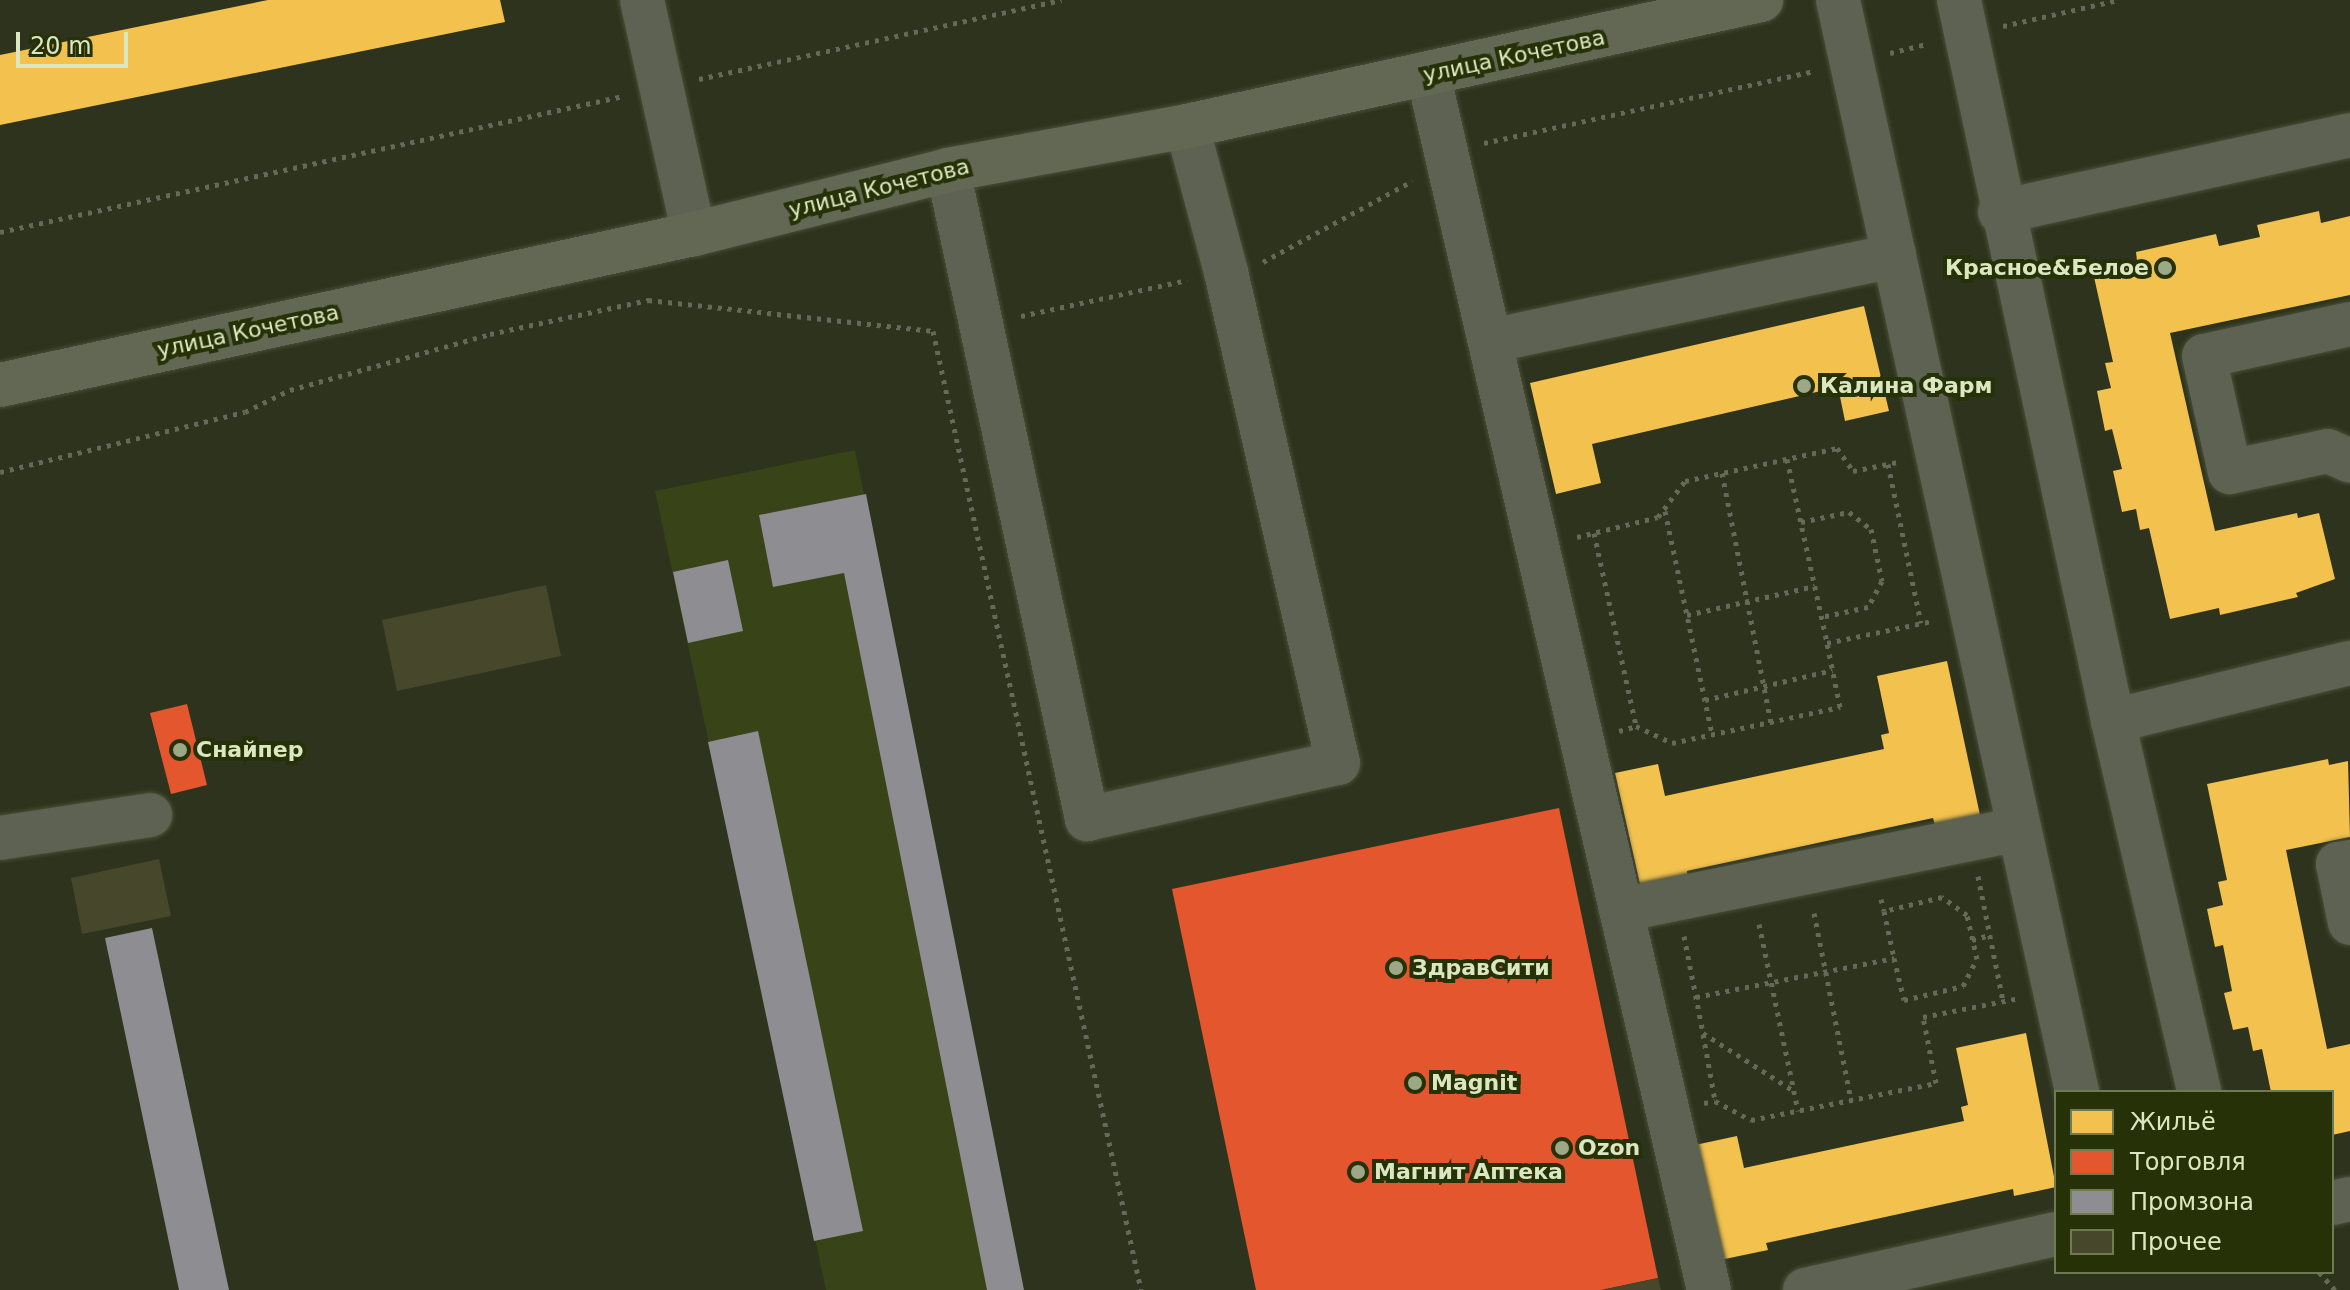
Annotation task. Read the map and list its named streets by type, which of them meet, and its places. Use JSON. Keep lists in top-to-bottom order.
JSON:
{
  "streets": {
    "main road": ["улица Кочетова"]
  },
  "places": [
    "Красное&Белое",
    "Калина Фарм",
    "Снайпер",
    "ЗдравСити",
    "Magnit",
    "Ozon",
    "Магнит Аптека"
  ],
  "legend": [
    "Жильё",
    "Торговля",
    "Промзона",
    "Прочее"
  ],
  "scale_bar": "20 m"
}
